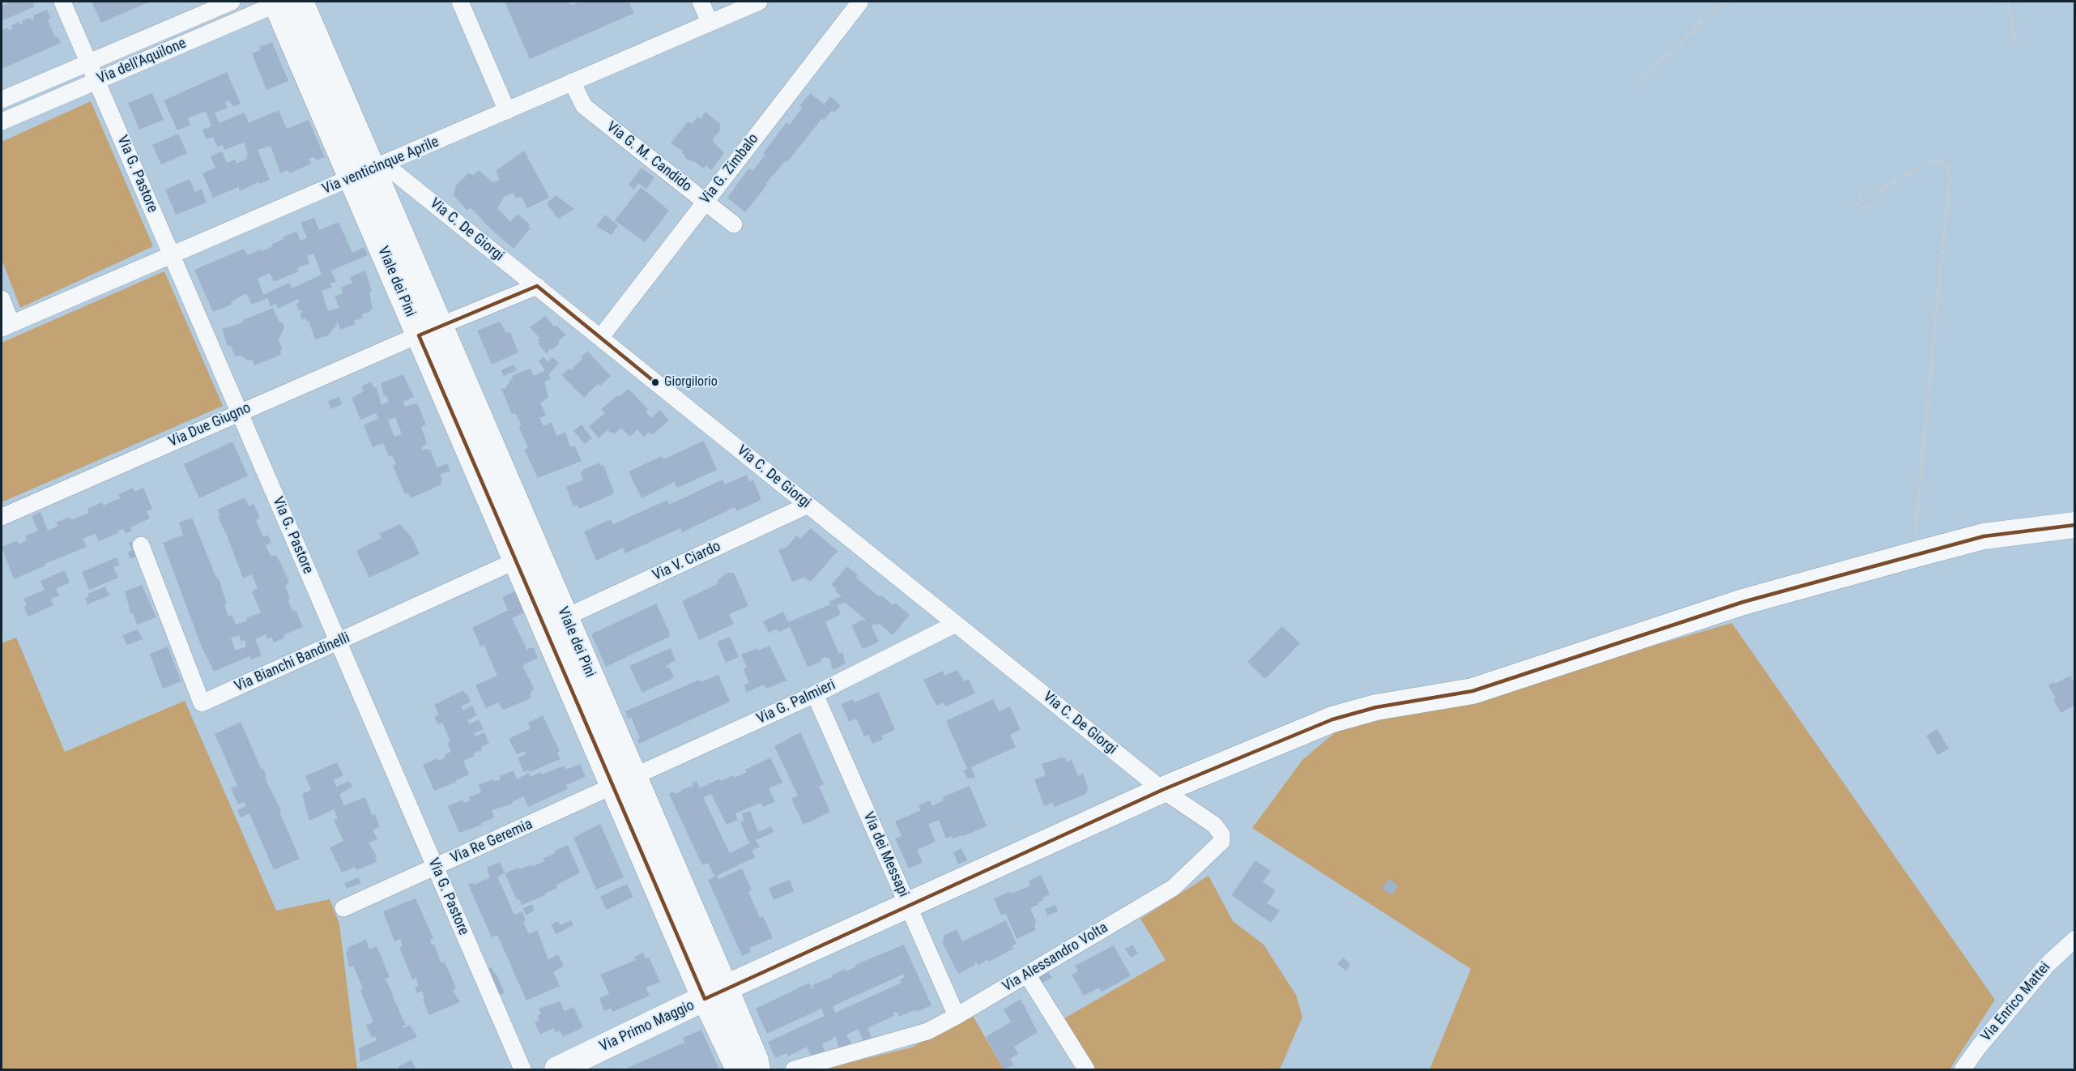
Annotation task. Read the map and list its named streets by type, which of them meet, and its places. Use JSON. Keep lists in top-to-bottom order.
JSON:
{
  "streets": {
    "street": [
      "Via dell'Aquilone",
      "Via G. M. Candido",
      "Via venticinque Aprile",
      "Via G. Zimbalo",
      "Via G. Pastore",
      "Via C. De Giorgi",
      "Viale dei Pini",
      "Via Due Giugno",
      "Via V. Ciardo",
      "Via Bianchi Bandinelli",
      "Via G. Palmieri",
      "Via Re Geremia",
      "Via dei Messapi",
      "Via Alessandro Volta",
      "Via Enrico Mattei",
      "Via Primo Maggio"
    ]
  },
  "crossings": [
    ["Via dell'Aquilone", "Via G. Pastore"],
    ["Via dell'Aquilone", "Viale dei Pini"],
    ["Via G. M. Candido", "Via venticinque Aprile"],
    ["Via G. M. Candido", "Via G. Zimbalo"],
    ["Via venticinque Aprile", "Via G. Pastore"],
    ["Via venticinque Aprile", "Via C. De Giorgi"],
    ["Via venticinque Aprile", "Viale dei Pini"],
    ["Via G. Zimbalo", "Via C. De Giorgi"],
    ["Via G. Pastore", "Via Due Giugno"],
    ["Via G. Pastore", "Via Bianchi Bandinelli"],
    ["Via G. Pastore", "Via Re Geremia"],
    ["Via C. De Giorgi", "Viale dei Pini"],
    ["Via C. De Giorgi", "Via Due Giugno"],
    ["Via C. De Giorgi", "Via V. Ciardo"],
    ["Via C. De Giorgi", "Via G. Palmieri"],
    ["Via C. De Giorgi", "Via Alessandro Volta"],
    ["Via C. De Giorgi", "Via Primo Maggio"],
    ["Viale dei Pini", "Via Due Giugno"],
    ["Viale dei Pini", "Via V. Ciardo"],
    ["Viale dei Pini", "Via Bianchi Bandinelli"],
    ["Viale dei Pini", "Via G. Palmieri"],
    ["Viale dei Pini", "Via Re Geremia"],
    ["Viale dei Pini", "Via Primo Maggio"],
    ["Via G. Palmieri", "Via Re Geremia"],
    ["Via G. Palmieri", "Via dei Messapi"],
    ["Via dei Messapi", "Via Alessandro Volta"],
    ["Via dei Messapi", "Via Primo Maggio"],
    ["Via Alessandro Volta", "Via Primo Maggio"]
  ],
  "places": ["Giorgilorio"]
}
